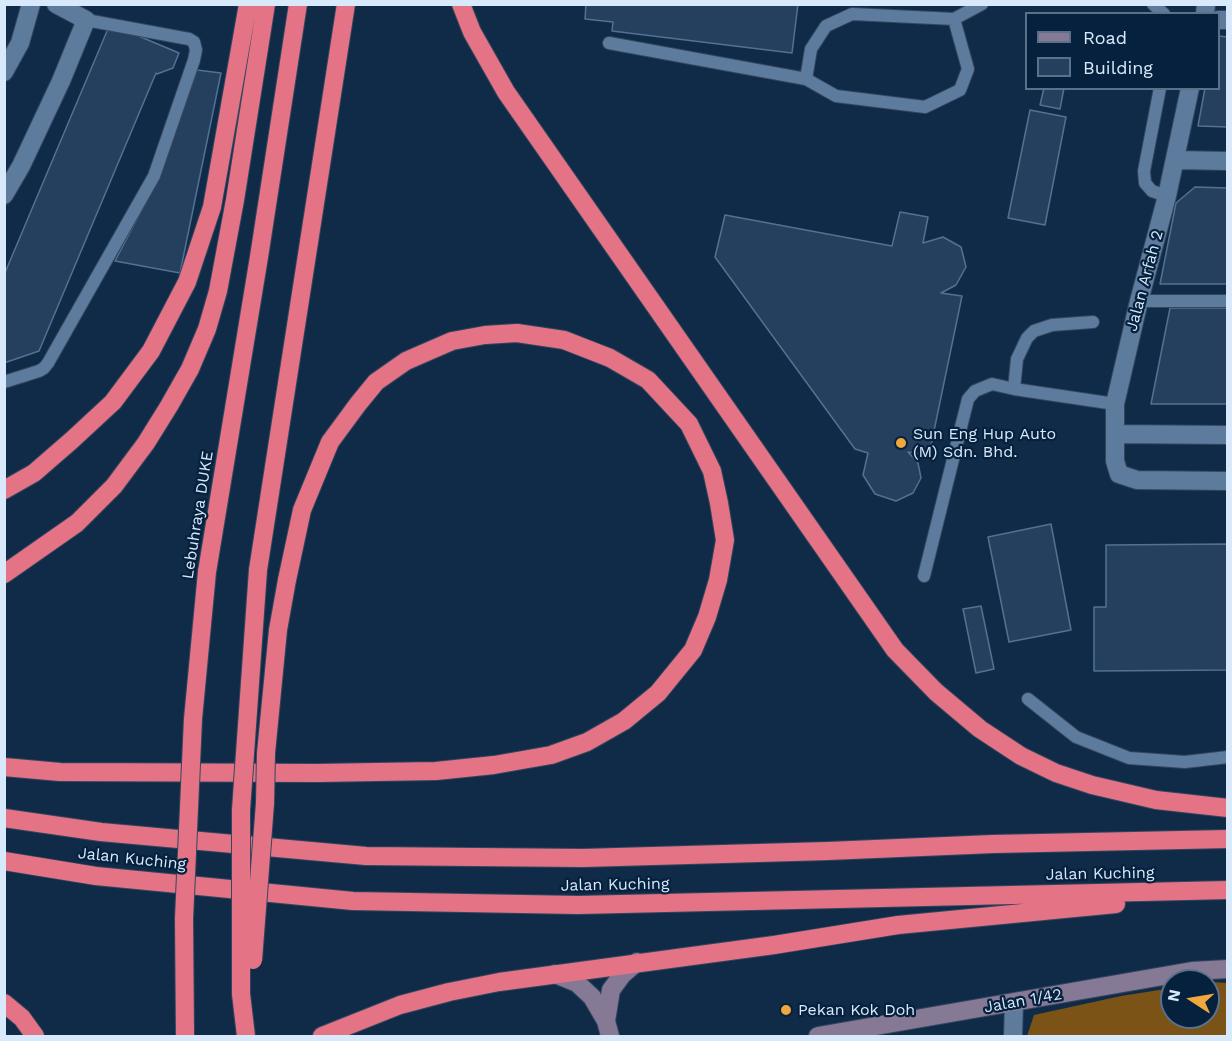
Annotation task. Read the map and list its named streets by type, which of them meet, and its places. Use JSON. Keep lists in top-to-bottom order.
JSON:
{
  "streets": {
    "highway": ["Lebuhraya DUKE", "Jalan Kuching"],
    "street": ["Jalan Arfah 2", "Jalan 1/42"]
  },
  "places": ["Sun Eng Hup Auto (M) Sdn. Bhd.", "Pekan Kok Doh"],
  "legend": ["Road", "Building"],
  "north": "left"
}
